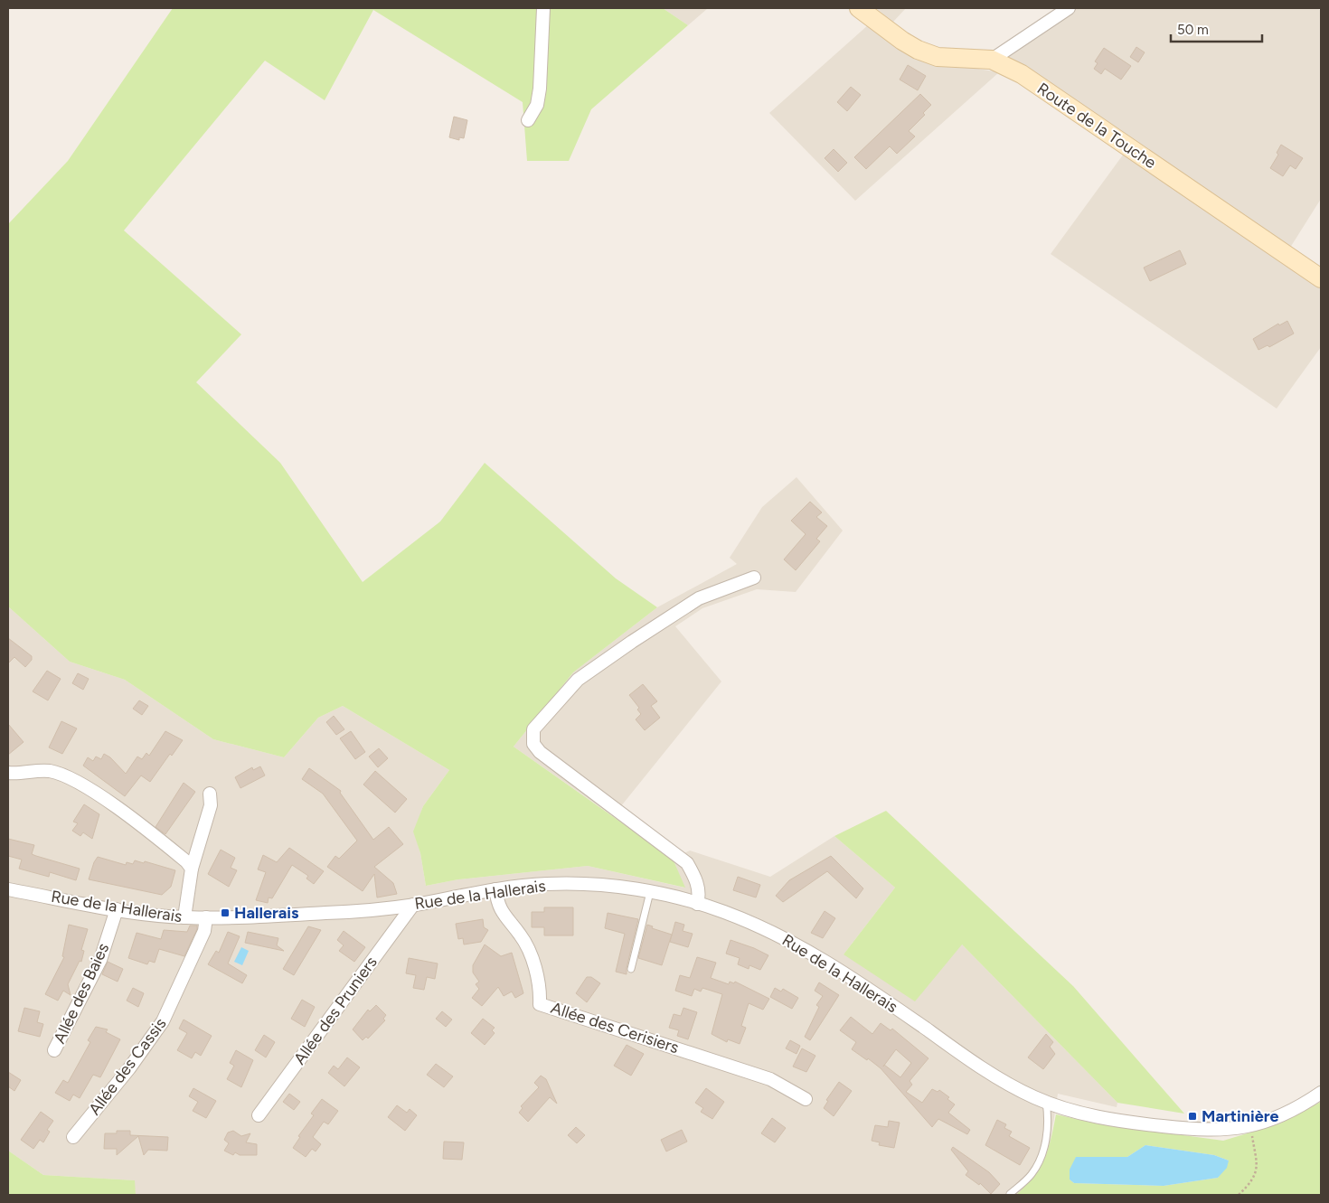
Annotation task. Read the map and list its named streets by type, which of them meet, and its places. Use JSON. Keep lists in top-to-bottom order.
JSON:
{
  "streets": {
    "street": [
      "Route de la Touche",
      "Rue de la Hallerais",
      "Allée des Baies",
      "Allée des Pruniers",
      "Allée des Cerisiers",
      "Allée des Cassis"
    ]
  },
  "crossings": [
    ["Rue de la Hallerais", "Allée des Baies"],
    ["Rue de la Hallerais", "Allée des Pruniers"],
    ["Rue de la Hallerais", "Allée des Cerisiers"],
    ["Rue de la Hallerais", "Allée des Cassis"]
  ],
  "places": {
    "transit": ["Hallerais", "Martinière"]
  },
  "scale_bar": "50 m"
}
